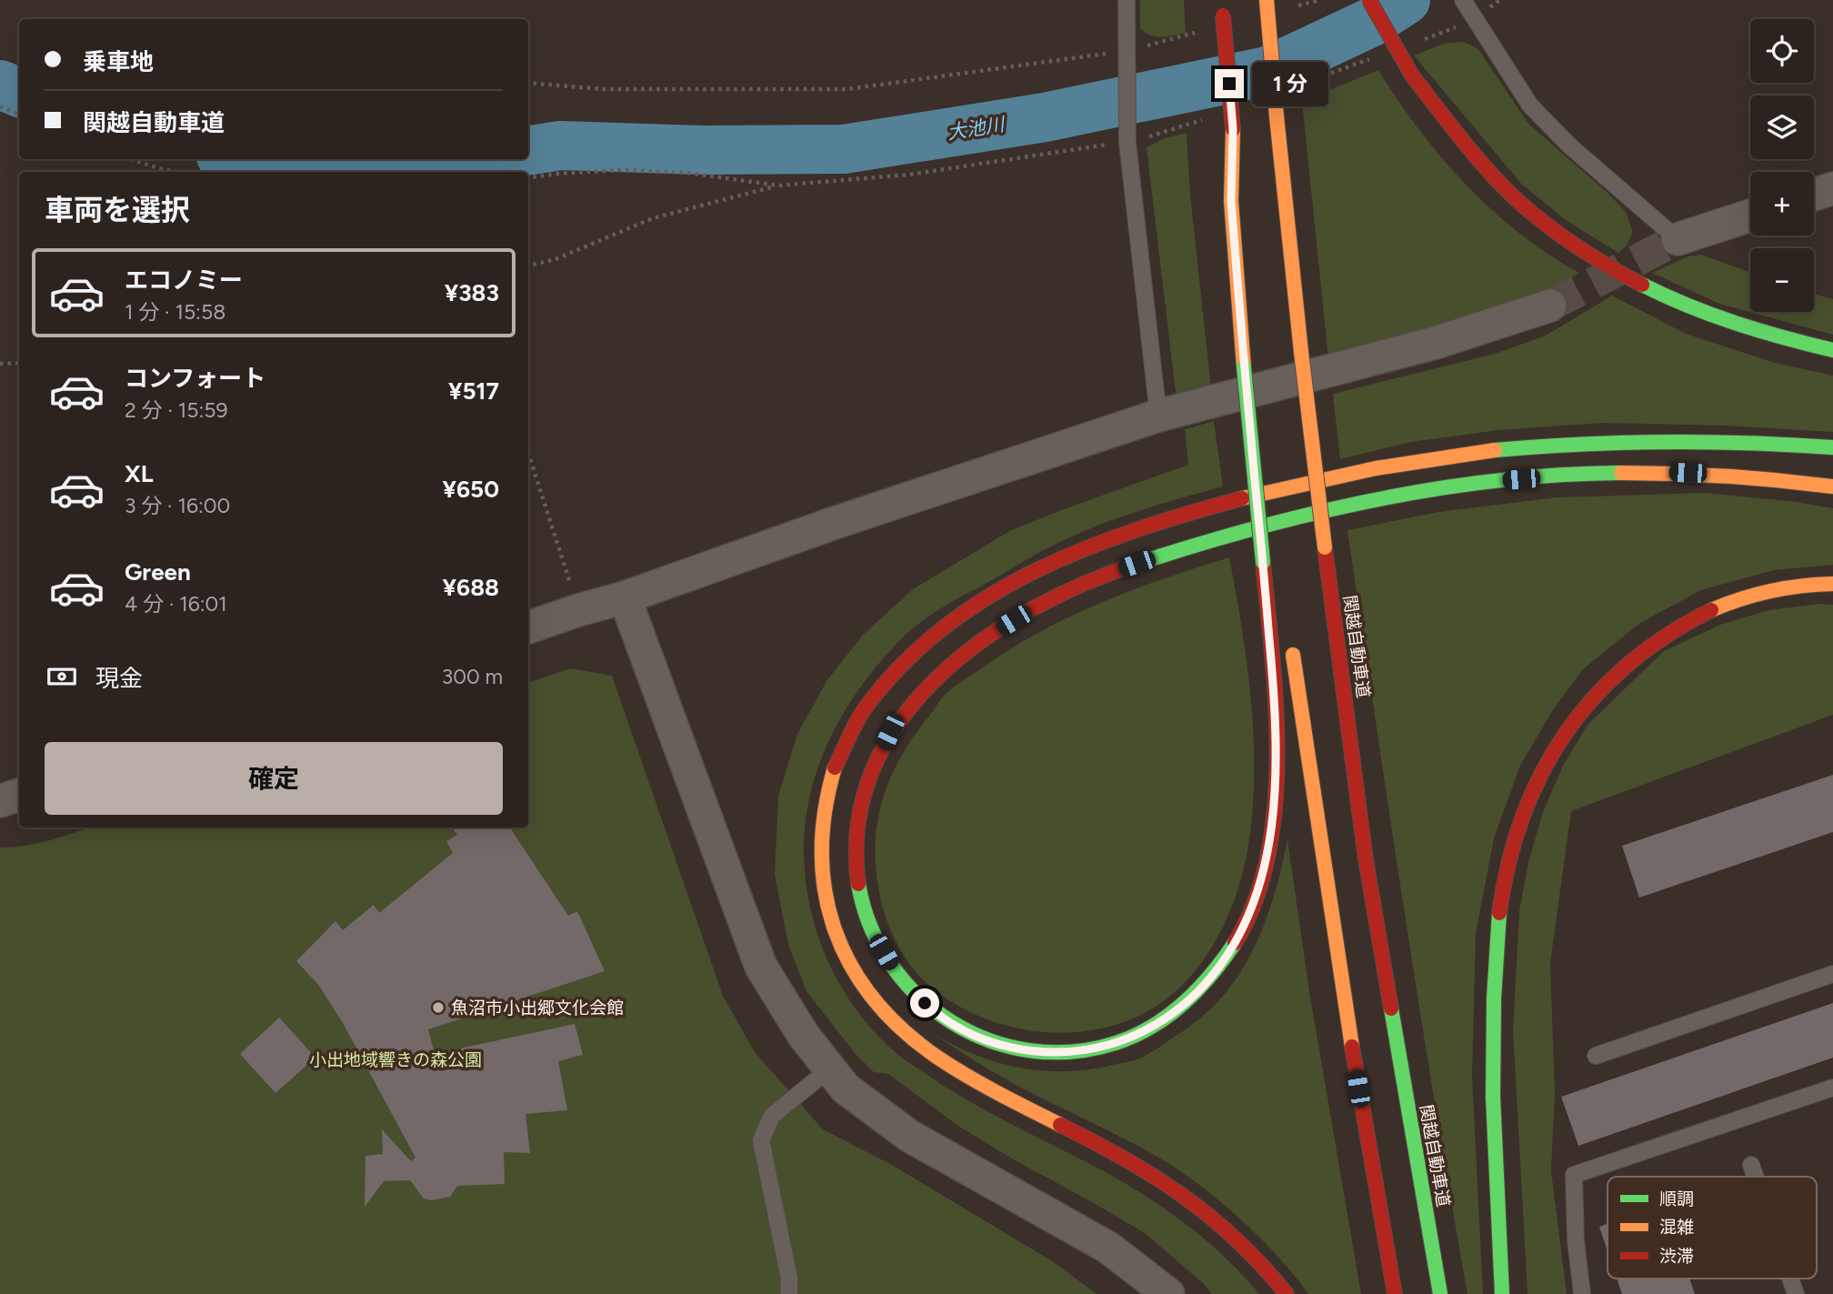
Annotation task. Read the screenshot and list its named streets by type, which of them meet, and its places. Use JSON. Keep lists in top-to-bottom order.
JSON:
{
  "streets": {
    "highway": ["関越自動車道"]
  },
  "water": ["大池川"],
  "parks": ["小出地域響きの森公園"],
  "places": ["魚沼市小出郷文化会館"],
  "legend": ["順調", "混雑", "渋滞"],
  "page": {
    "map_buttons": ["+", "−"],
    "banner": ["乗車地", "関越自動車道"],
    "bubble": "1 分",
    "heading": "車両を選択",
    "list": [
      {
        "name": "エコノミー",
        "note": "1 分 · 15:58",
        "value": "¥383"
      },
      {
        "name": "コンフォート",
        "note": "2 分 · 15:59",
        "value": "¥517"
      },
      {
        "name": "XL",
        "note": "3 分 · 16:00",
        "value": "¥650"
      },
      {
        "name": "Green",
        "note": "4 分 · 16:01",
        "value": "¥688"
      }
    ],
    "pay": ["現金", "300 m"],
    "buttons": "確定"
  }
}
